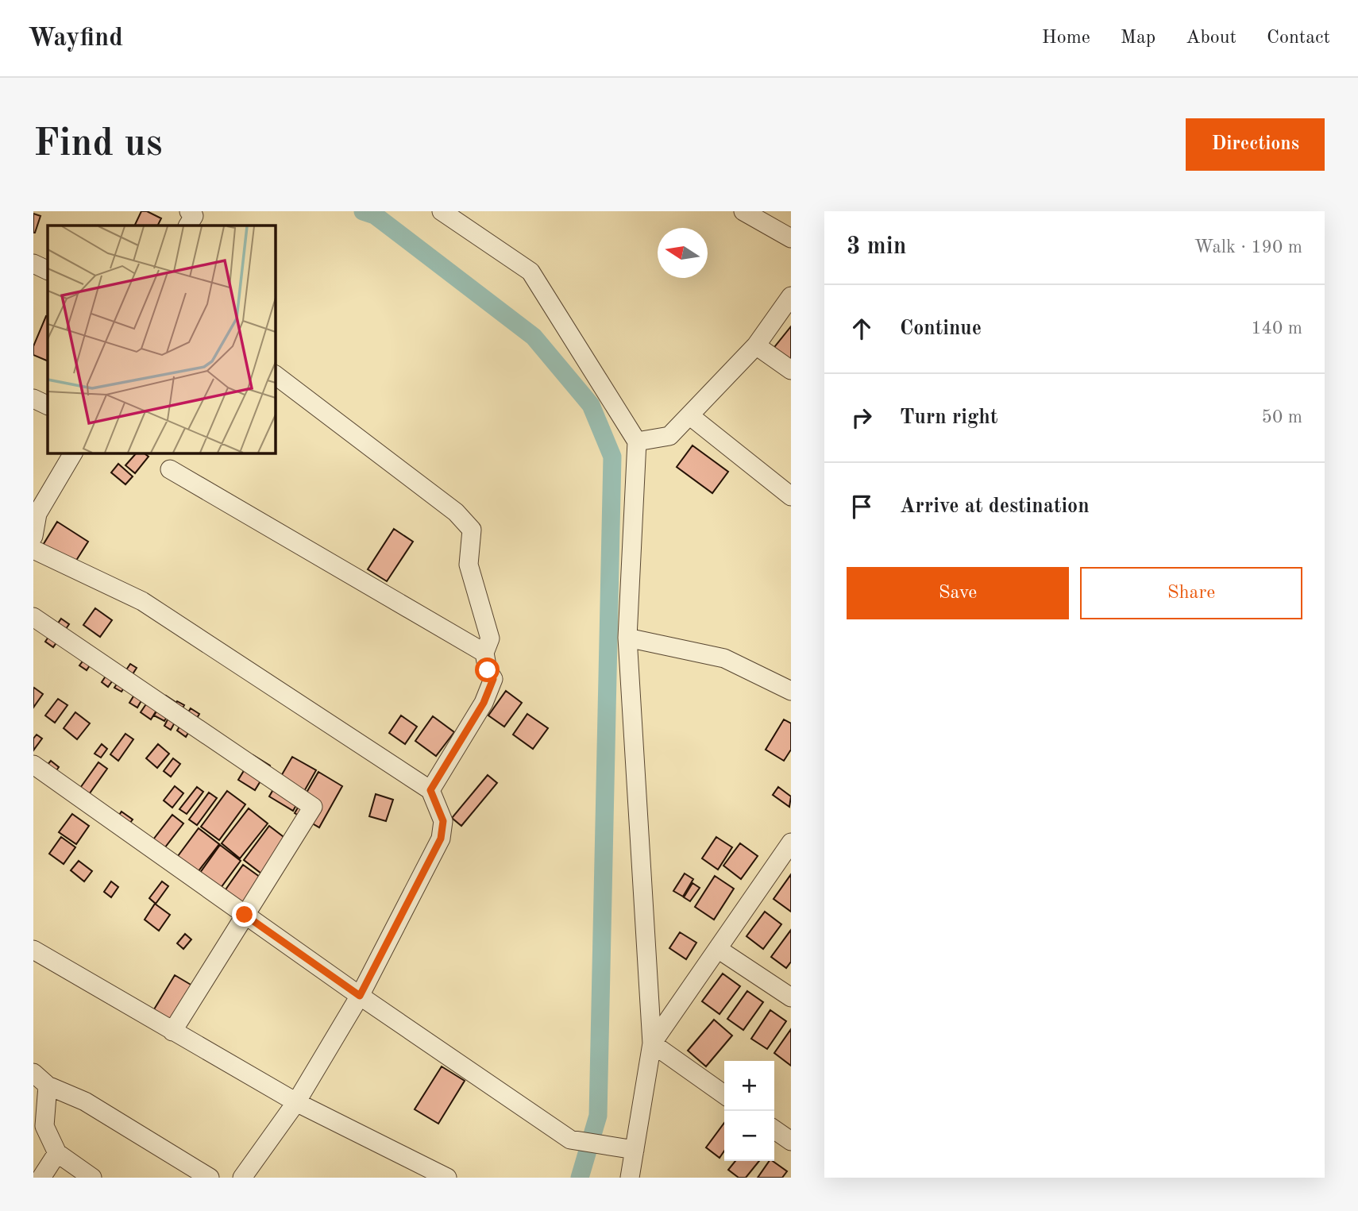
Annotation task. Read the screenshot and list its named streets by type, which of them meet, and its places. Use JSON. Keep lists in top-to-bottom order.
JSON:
{
  "north": "left",
  "page": {
    "header": "Wayfind",
    "nav": [
      "Home",
      "Map",
      "About",
      "Contact"
    ],
    "buttons": [
      "Directions",
      ["Save", "Share"]
    ],
    "title": "Find us",
    "heading": ["3 min", "Walk · 190 m"],
    "list": [
      ["Continue", "140 m"],
      ["Turn right", "50 m"],
      "Arrive at destination"
    ],
    "map_buttons": ["+", "−"]
  }
}
